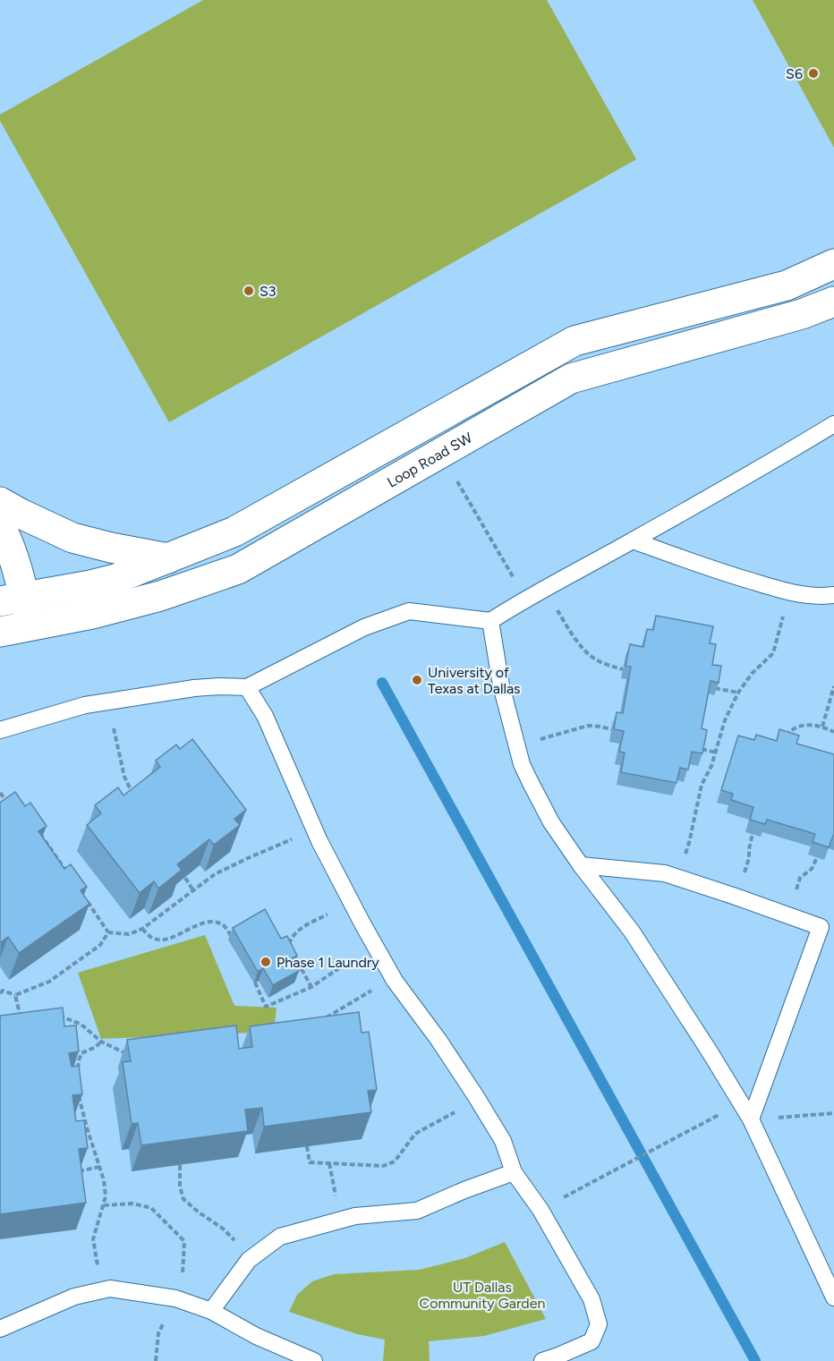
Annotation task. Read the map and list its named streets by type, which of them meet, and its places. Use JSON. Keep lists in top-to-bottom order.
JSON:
{
  "streets": {
    "street": ["Loop Road SW"]
  },
  "parks": ["UT Dallas Community Garden"],
  "places": [
    "S6",
    "S3",
    "University of Texas at Dallas",
    "Phase 1 Laundry"
  ]
}
